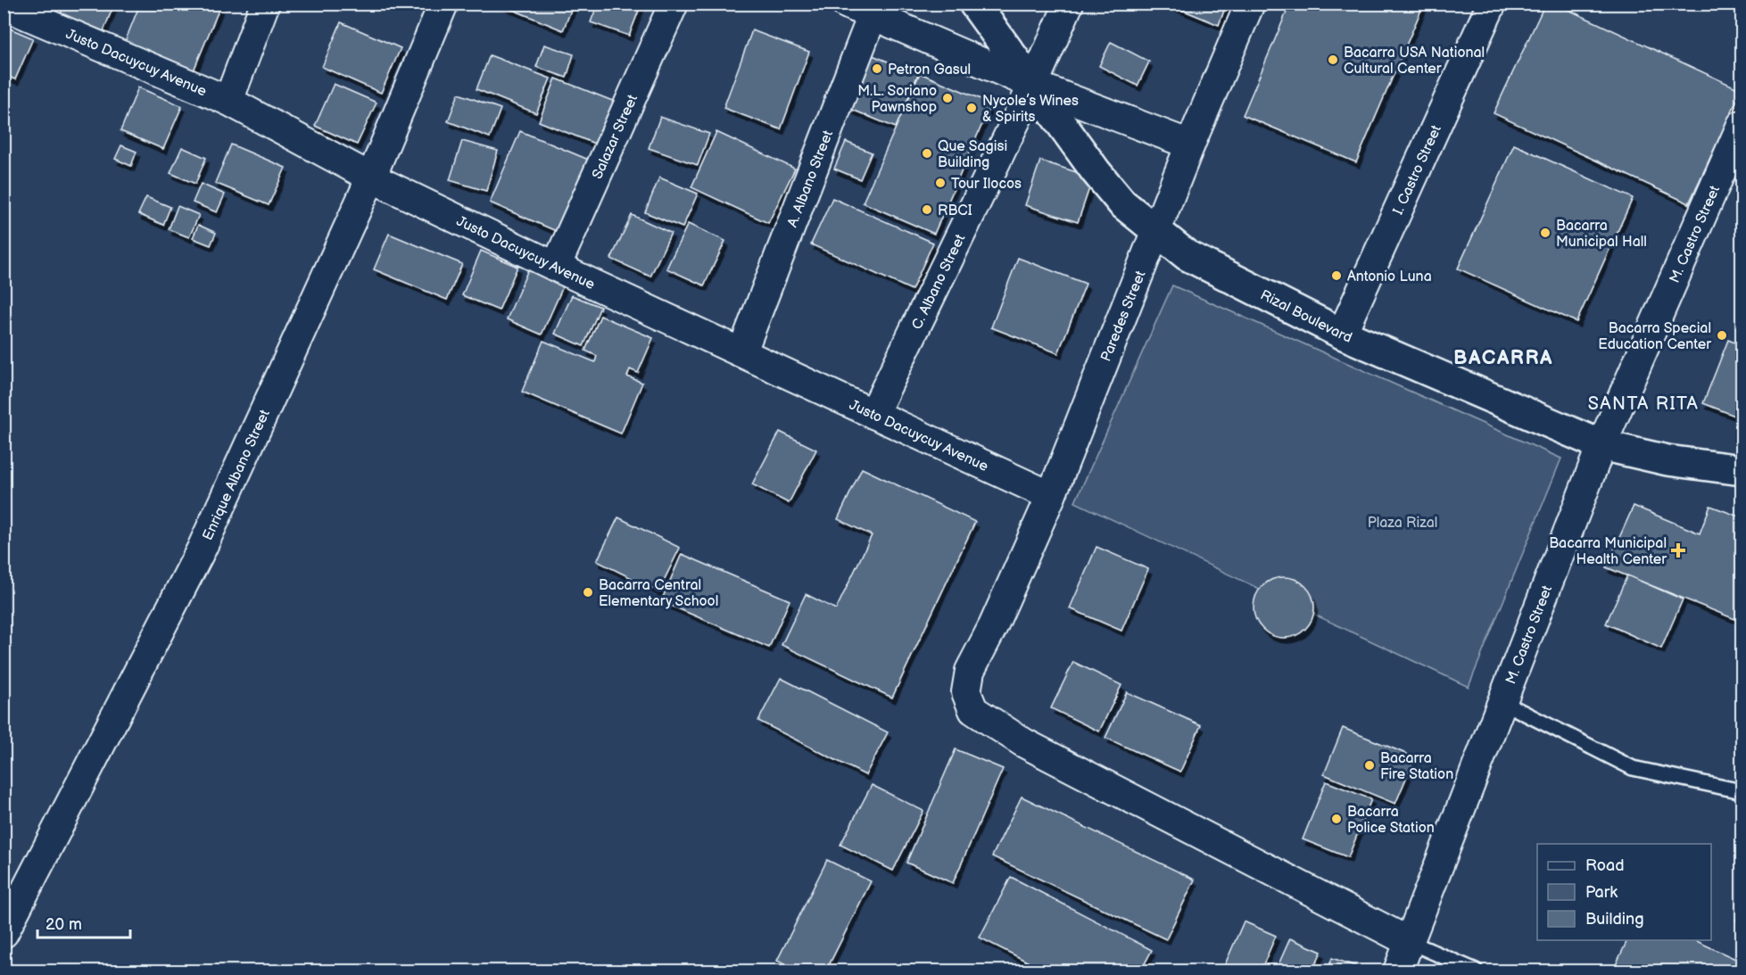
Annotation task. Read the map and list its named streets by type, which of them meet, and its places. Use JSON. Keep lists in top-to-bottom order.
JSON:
{
  "streets": {
    "main road": ["Rizal Boulevard"],
    "street": [
      "Justo Dacuycuy Avenue",
      "Salazar Street",
      "I. Castro Street",
      "A. Albano Street",
      "M. Castro Street",
      "C. Albano Street",
      "Paredes Street",
      "Enrique Albano Street"
    ]
  },
  "crossings": [
    ["Justo Dacuycuy Avenue", "Salazar Street"],
    ["Justo Dacuycuy Avenue", "A. Albano Street"],
    ["Justo Dacuycuy Avenue", "C. Albano Street"],
    ["Justo Dacuycuy Avenue", "Paredes Street"],
    ["Justo Dacuycuy Avenue", "Enrique Albano Street"],
    ["I. Castro Street", "Rizal Boulevard"],
    ["M. Castro Street", "Rizal Boulevard"],
    ["M. Castro Street", "Paredes Street"],
    ["C. Albano Street", "Rizal Boulevard"],
    ["Rizal Boulevard", "Paredes Street"]
  ],
  "districts": ["BACARRA", "SANTA RITA"],
  "parks": ["Plaza Rizal"],
  "places": {
    "other": [
      "Bacarra USA National Cultural Center",
      "Petron Gasul",
      "M.L. Soriano Pawnshop",
      "Nycole’s Wines & Spirits",
      "Que Sagisi Building",
      "Tour Ilocos",
      "RBCI",
      "Bacarra Municipal Hall",
      "Antonio Luna",
      "Bacarra Special Education Center",
      "Bacarra Central Elementary School",
      "Bacarra Fire Station",
      "Bacarra Police Station"
    ],
    "health": ["Bacarra Municipal Health Center"]
  },
  "legend": ["Road", "Park", "Building"],
  "scale_bar": "20 m"
}
